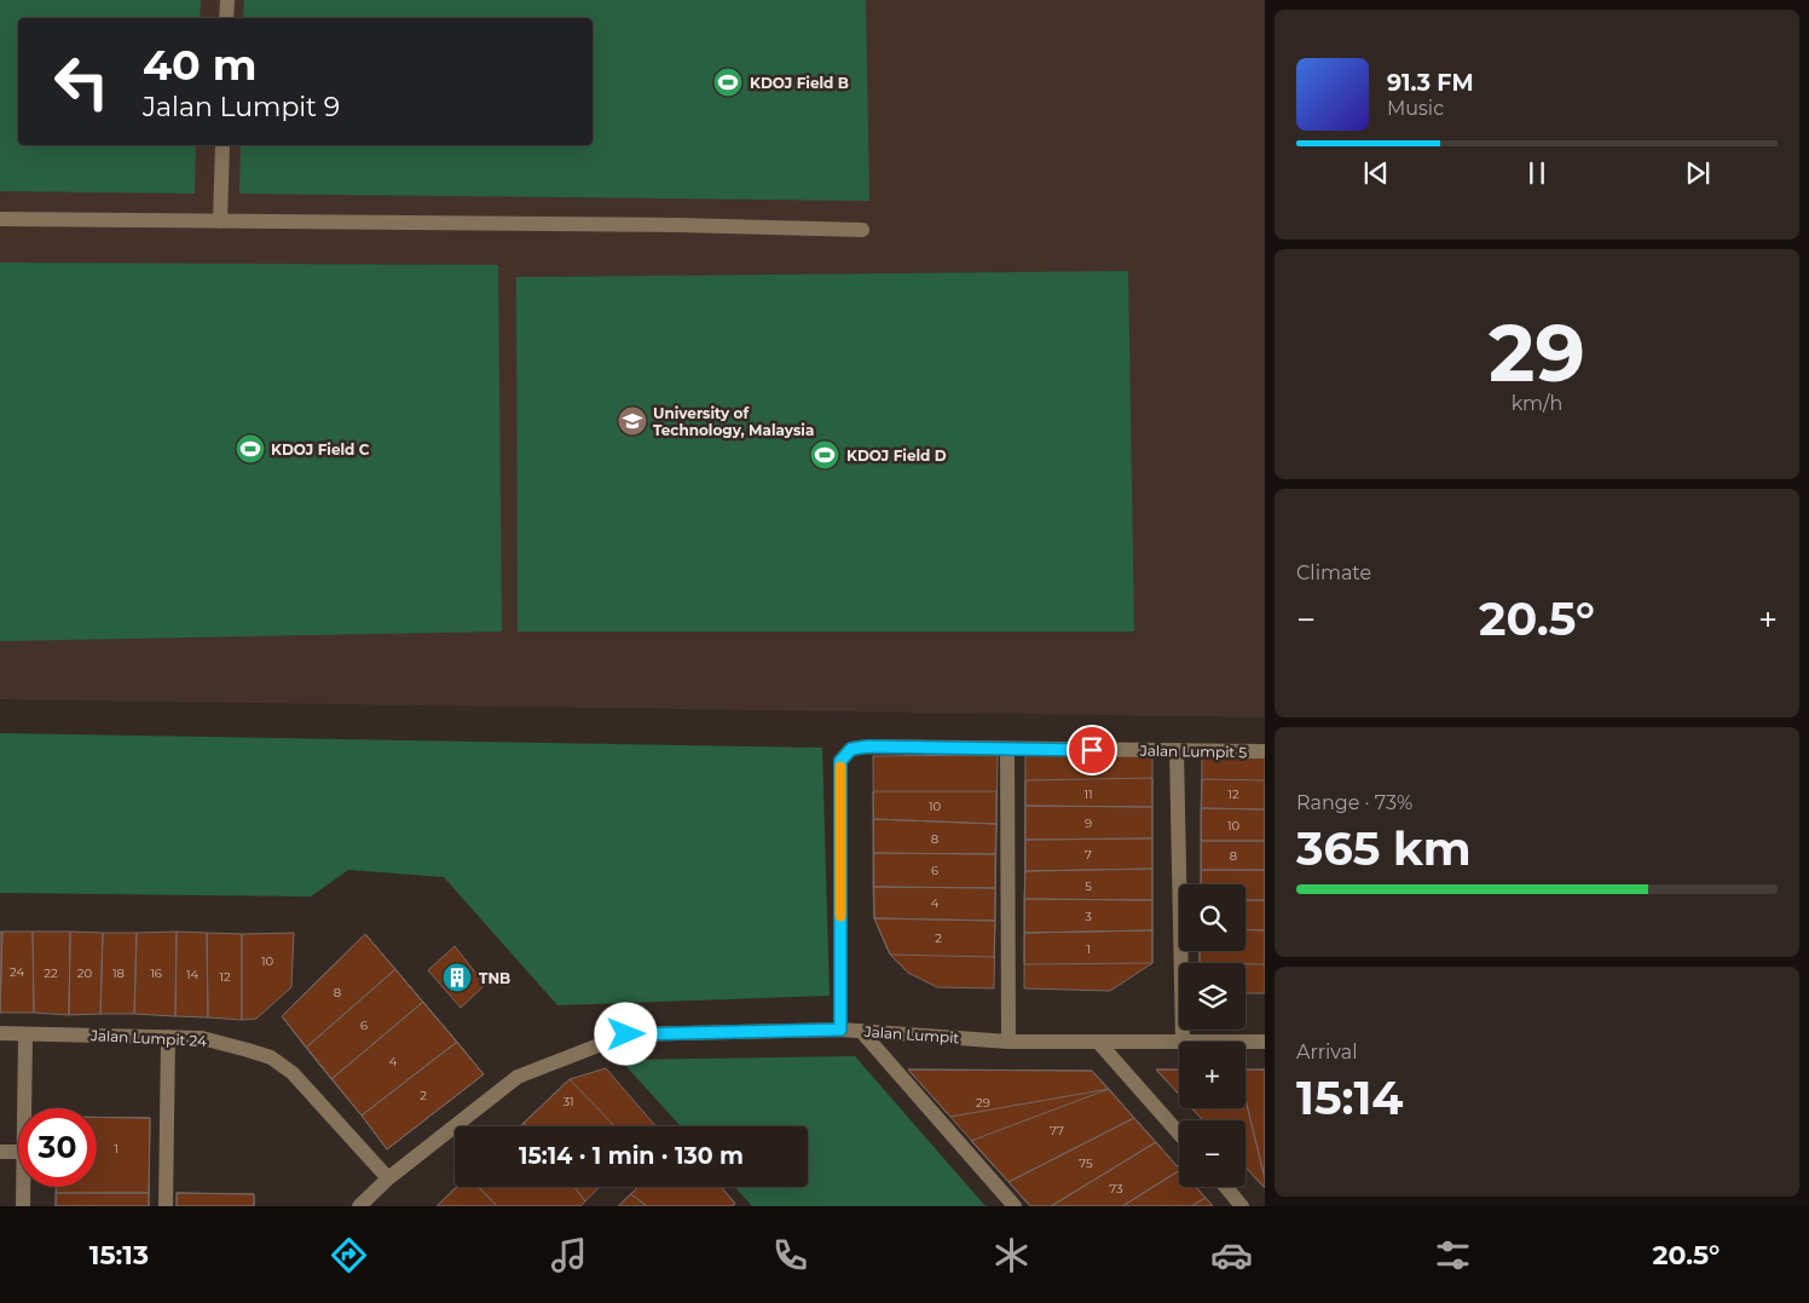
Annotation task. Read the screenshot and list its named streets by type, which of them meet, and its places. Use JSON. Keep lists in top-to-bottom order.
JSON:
{
  "streets": {
    "street": ["Jalan Lumpit 5", "Jalan Lumpit", "Jalan Lumpit 24"]
  },
  "crossings": [
    ["Jalan Lumpit 5", "Jalan Lumpit"],
    ["Jalan Lumpit", "Jalan Lumpit 24"]
  ],
  "places": {
    "sports": ["KDOJ Field B", "KDOJ Field C", "KDOJ Field D"],
    "school or university": ["University of Technology, Malaysia"],
    "building": ["TNB"]
  },
  "house_numbers": [
    "11",
    "12",
    "10",
    "9",
    "10",
    "8",
    "7",
    "8",
    "6",
    "5",
    "4",
    "3",
    "2",
    "1",
    "10",
    "24",
    "22",
    "20",
    "18",
    "16",
    "14",
    "12",
    "8",
    "6",
    "4",
    "2",
    "31",
    "29",
    "77",
    "1",
    "75",
    "73"
  ],
  "page": {
    "turn": ["40 m", "Jalan Lumpit 9"],
    "song": ["91.3 FM", "Music"],
    "tile": [
      ["29", "km/h"],
      "Climate",
      ["Range · 73%", "365 km"],
      ["Arrival", "15:14"]
    ],
    "heat": ["−", "20.5°", "+"],
    "map_buttons": ["+", "−"],
    "limit": "30",
    "trip": "15:14 · 1 min · 130 m",
    "tabs": ["15:13", "20.5°"]
  }
}
